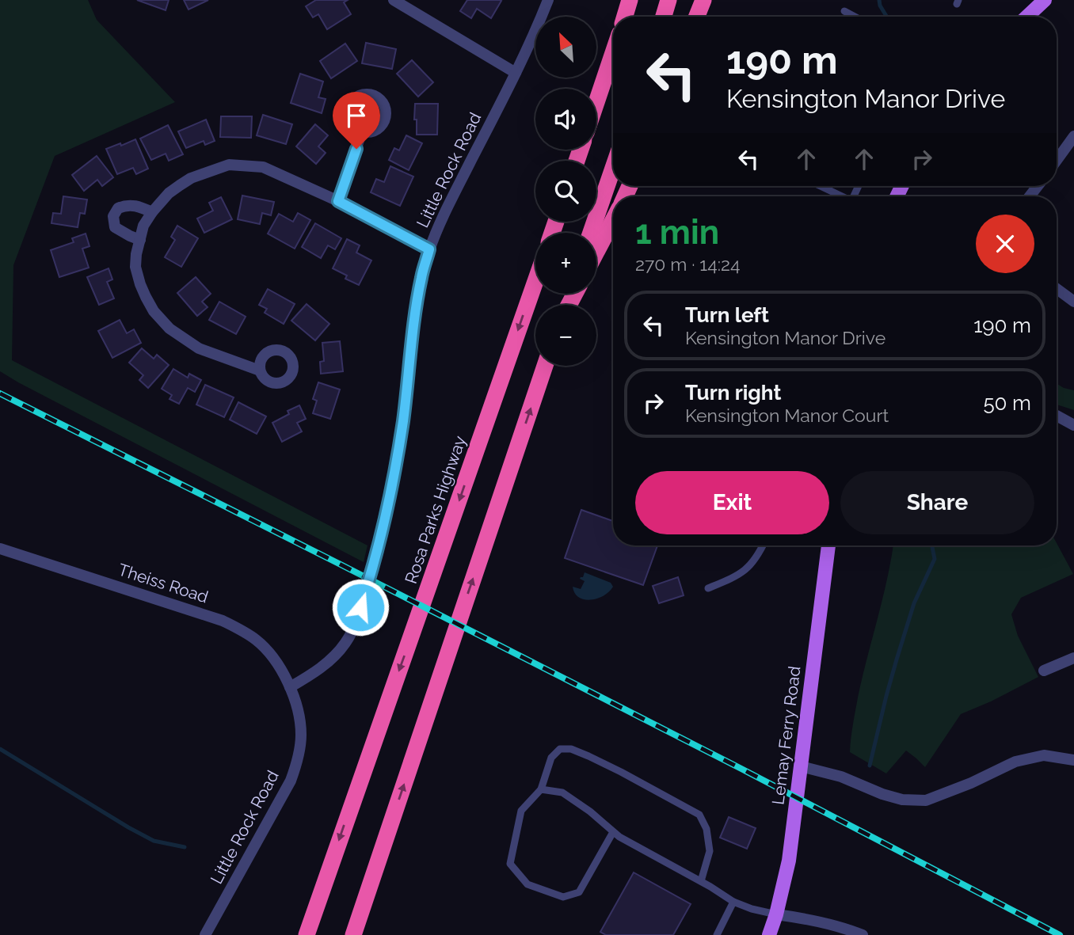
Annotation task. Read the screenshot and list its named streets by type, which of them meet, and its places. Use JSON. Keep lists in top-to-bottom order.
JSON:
{
  "streets": {
    "highway": ["Rosa Parks Highway"],
    "main road": ["Lemay Ferry Road"],
    "street": ["Little Rock Road", "Theiss Road"]
  },
  "crossings": [
    ["Little Rock Road", "Theiss Road"]
  ],
  "north": "top left",
  "page": {
    "map_buttons": ["+", "−"],
    "turn": ["190 m", "Kensington Manor Drive"],
    "heading": ["1 min", "270 m · 14:24"],
    "list": [
      {
        "name": "Turn left",
        "note": "Kensington Manor Drive",
        "value": "190 m"
      },
      {
        "name": "Turn right",
        "note": "Kensington Manor Court",
        "value": "50 m"
      }
    ],
    "buttons": ["Exit", "Share"]
  }
}
